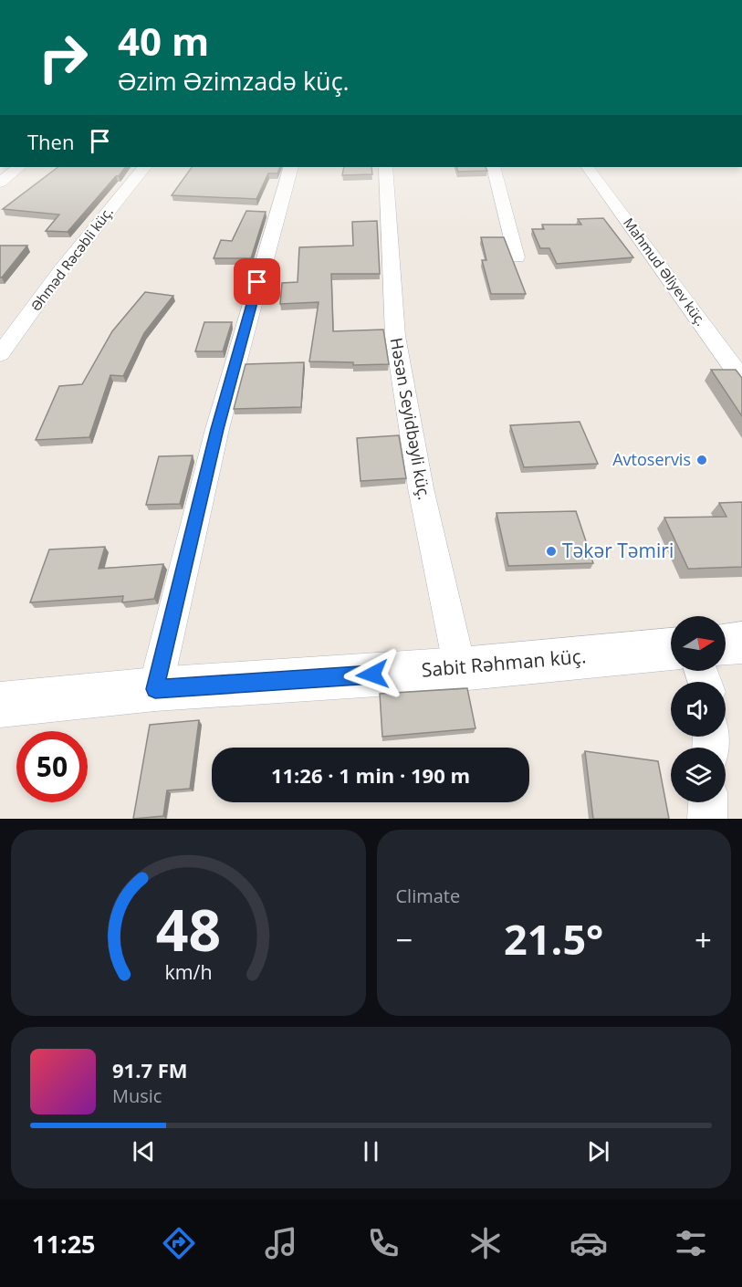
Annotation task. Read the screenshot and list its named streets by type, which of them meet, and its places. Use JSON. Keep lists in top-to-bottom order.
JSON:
{
  "streets": {
    "main road": ["Sabit Rəhman küç."],
    "street": ["Əhməd Rəcəbli küç.", "Mahmud Əliyev küç.", "Həsən Seyidbəyli küç."]
  },
  "crossings": [
    ["Həsən Seyidbəyli küç.", "Sabit Rəhman küç."]
  ],
  "places": ["Avtoservis", "Təkər Təmiri"],
  "north": "right",
  "page": {
    "turn": ["40 m", "Əzim Əzimzadə küç."],
    "then": "Then",
    "limit": "50",
    "trip": "11:26 · 1 min · 190 m",
    "tile": "Climate",
    "heat": ["−", "21.5°", "+"],
    "song": ["91.7 FM", "Music"],
    "tabs": "11:25",
    "gauge": ["48", "km/h"]
  }
}
